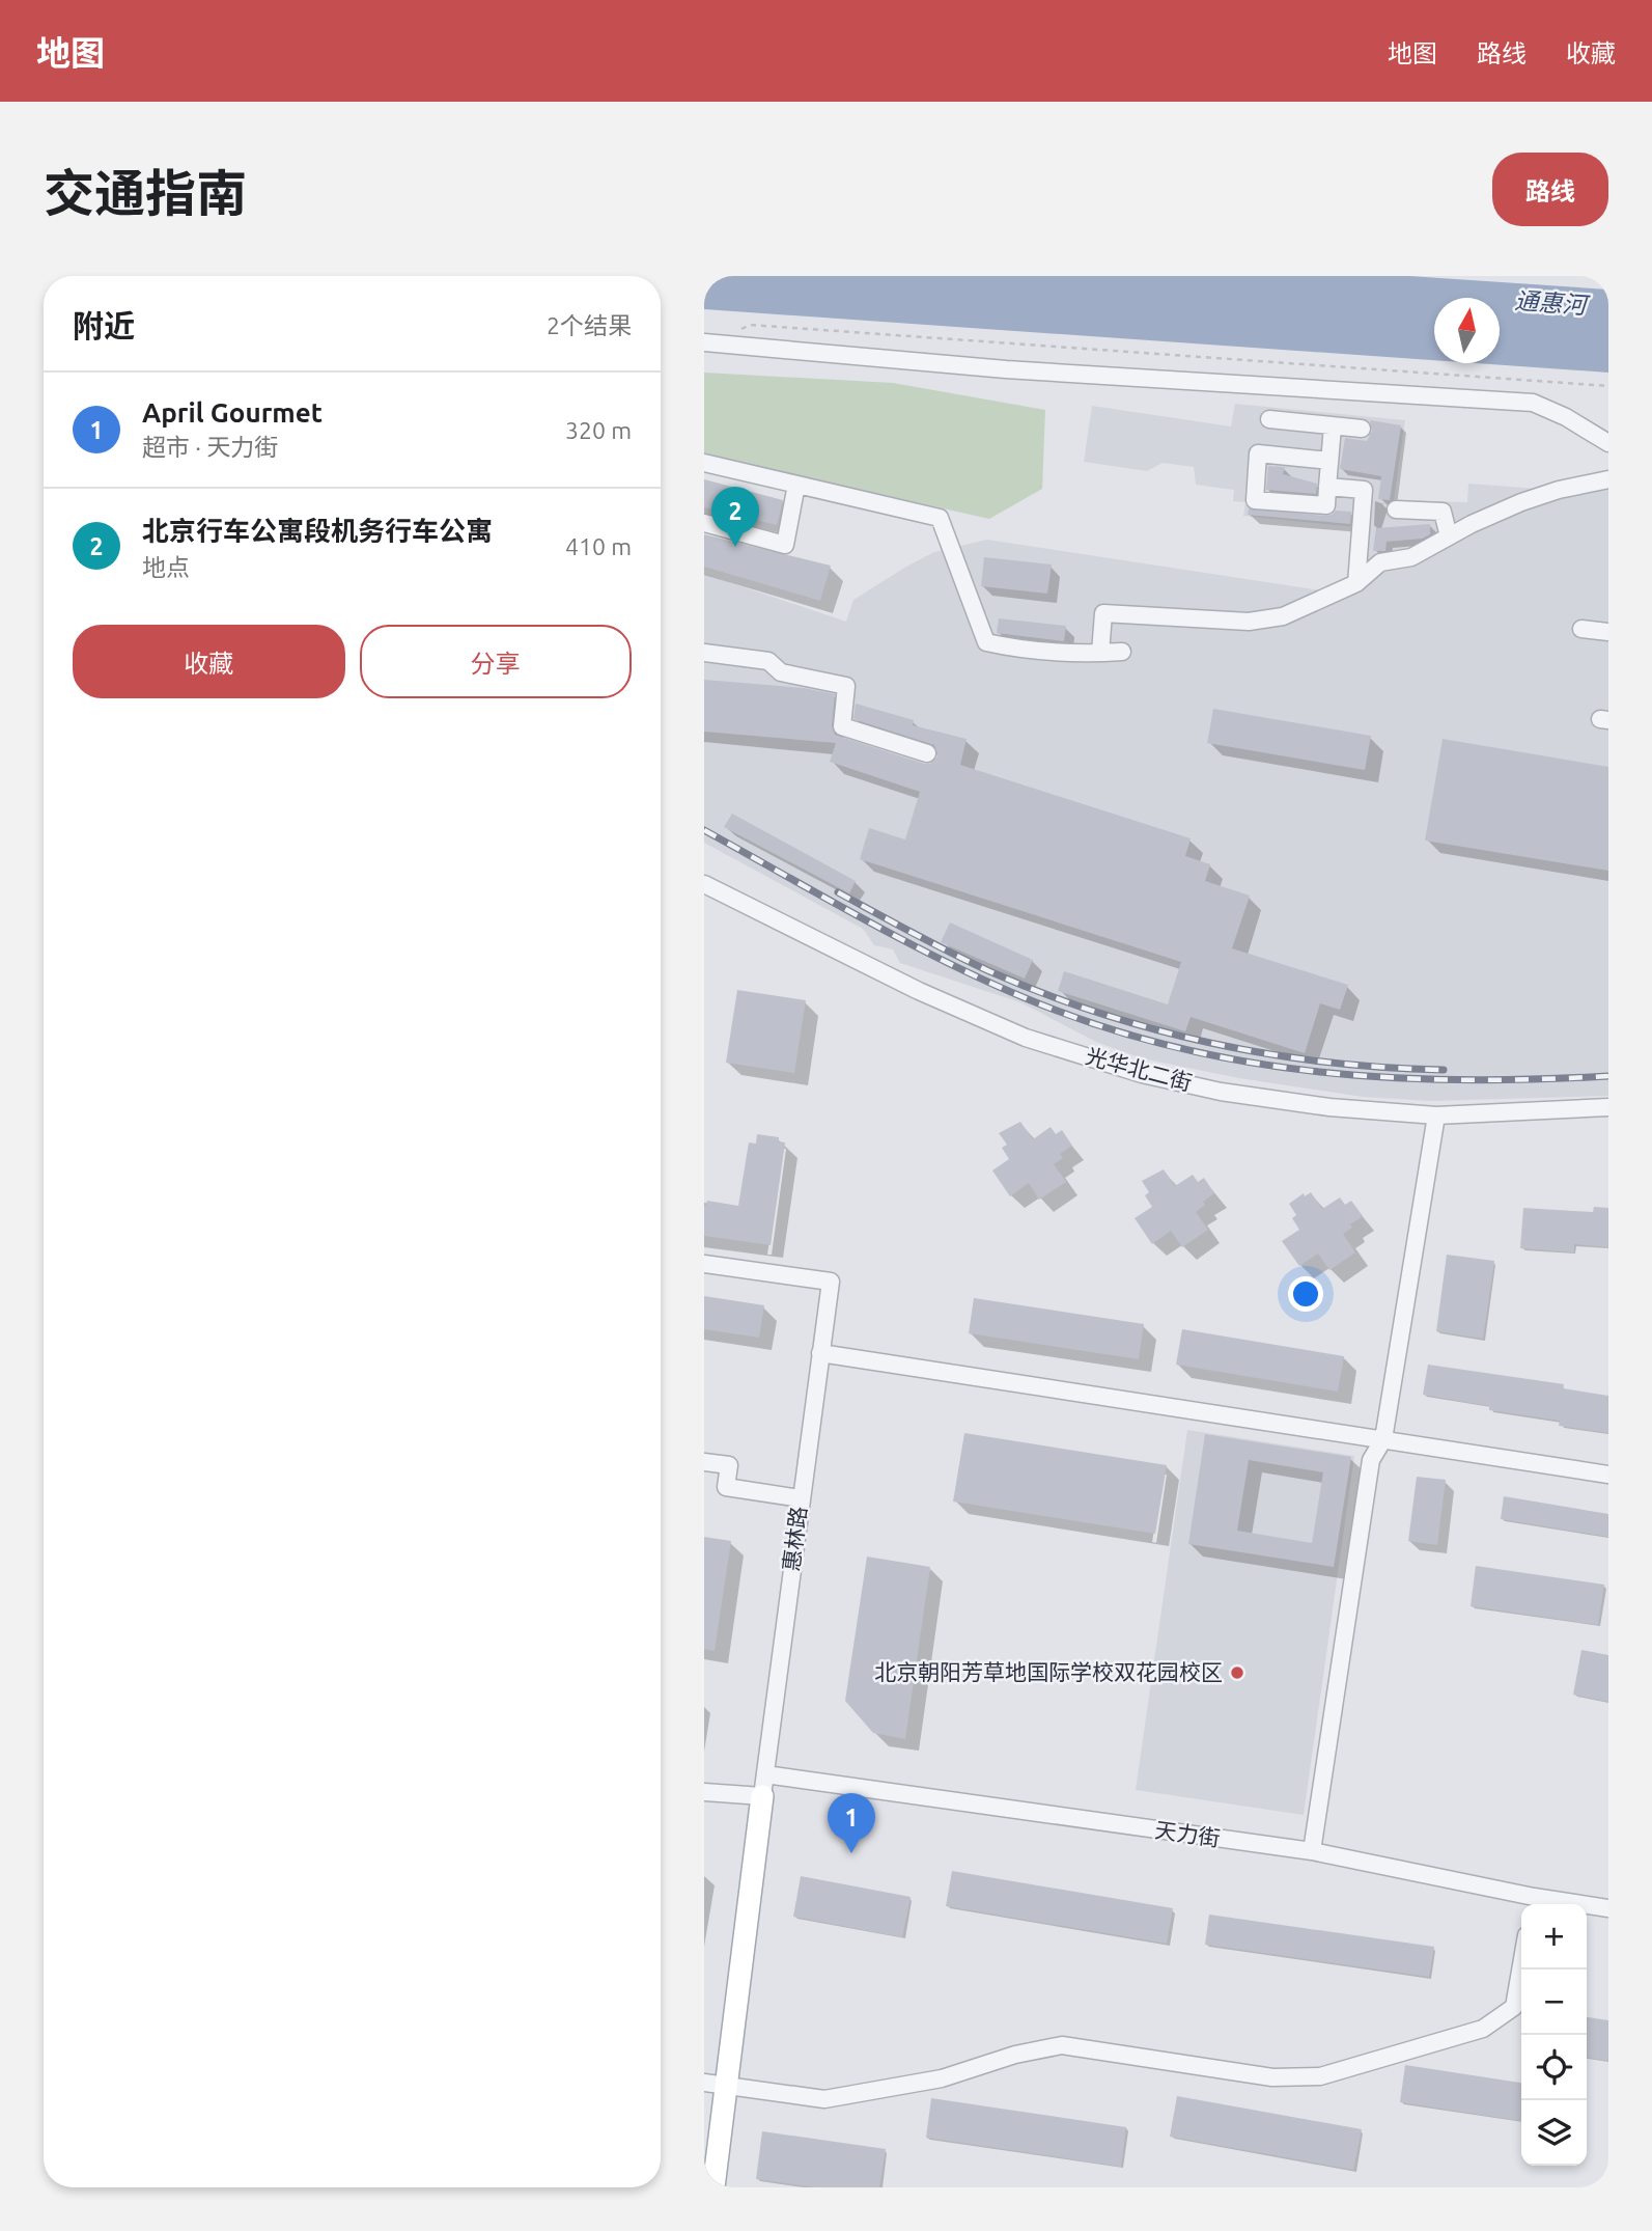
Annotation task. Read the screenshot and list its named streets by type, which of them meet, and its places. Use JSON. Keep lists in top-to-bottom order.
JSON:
{
  "streets": {
    "street": ["光华北二街", "惠林路", "天力街"]
  },
  "crossings": [
    ["惠林路", "天力街"]
  ],
  "water": ["通惠河"],
  "places": ["北京朝阳芳草地国际学校双花园校区"],
  "north": "top",
  "page": {
    "header": "地图",
    "nav": ["地图", "路线", "收藏"],
    "title": "交通指南",
    "buttons": [
      "路线",
      ["收藏", "分享"]
    ],
    "heading": ["附近", "2个结果"],
    "list": [
      {
        "mark": "1",
        "name": "April Gourmet",
        "note": "超市 · 天力街",
        "value": "320 m"
      },
      {
        "mark": "2",
        "name": "北京行车公寓段机务行车公寓",
        "note": "地点",
        "value": "410 m"
      }
    ],
    "pins": ["2", "1"],
    "map_buttons": ["+", "−"]
  }
}
